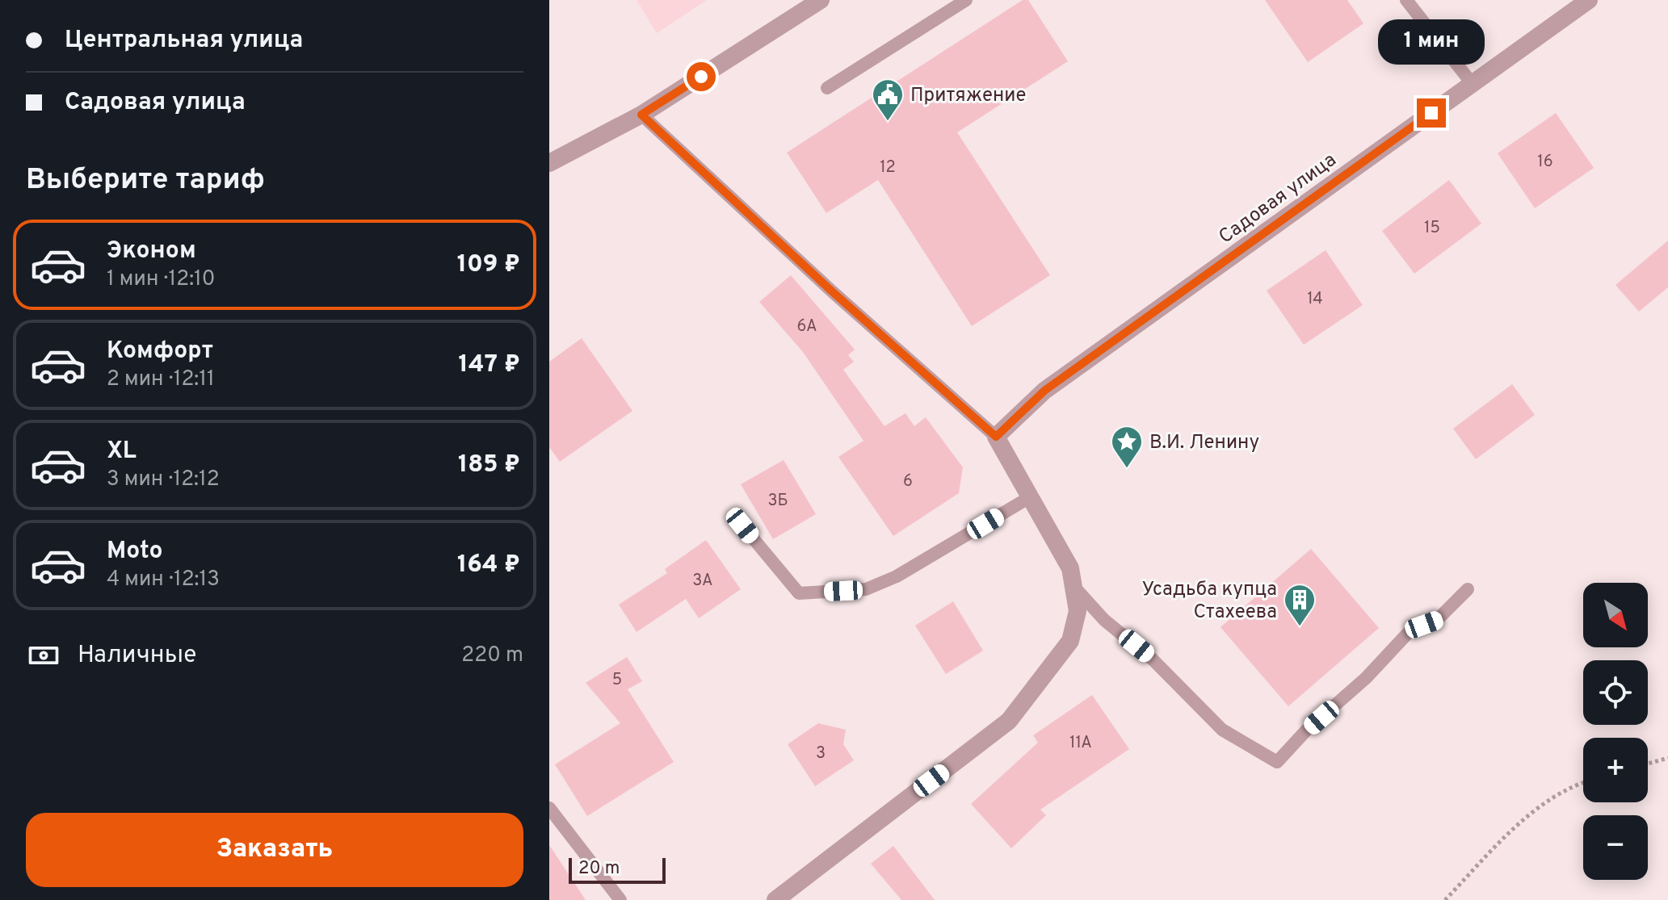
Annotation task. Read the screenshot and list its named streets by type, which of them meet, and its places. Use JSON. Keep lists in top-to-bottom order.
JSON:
{
  "streets": {
    "street": ["Садовая улица"]
  },
  "places": {
    "public building": ["Притяжение"],
    "place": ["В.И. Ленину"],
    "building": ["Усадьба купца Стахеева"]
  },
  "house_numbers": [
    "16",
    "12",
    "15",
    "14",
    "6А",
    "6",
    "3Б",
    "3А",
    "5",
    "11А",
    "3"
  ],
  "scale_bar": "20 m",
  "north": "bottom right",
  "page": {
    "banner": ["Центральная улица", "Садовая улица"],
    "bubble": "1 мин",
    "heading": "Выберите тариф",
    "list": [
      {
        "name": "Эконом",
        "note": "1 мин · 12:10",
        "value": "109 ₽"
      },
      {
        "name": "Комфорт",
        "note": "2 мин · 12:11",
        "value": "147 ₽"
      },
      {
        "name": "XL",
        "note": "3 мин · 12:12",
        "value": "185 ₽"
      },
      {
        "name": "Moto",
        "note": "4 мин · 12:13",
        "value": "164 ₽"
      }
    ],
    "map_buttons": ["+", "−"],
    "pay": ["Наличные", "220 m"],
    "buttons": "Заказать",
    "scale": "20 m"
  }
}
